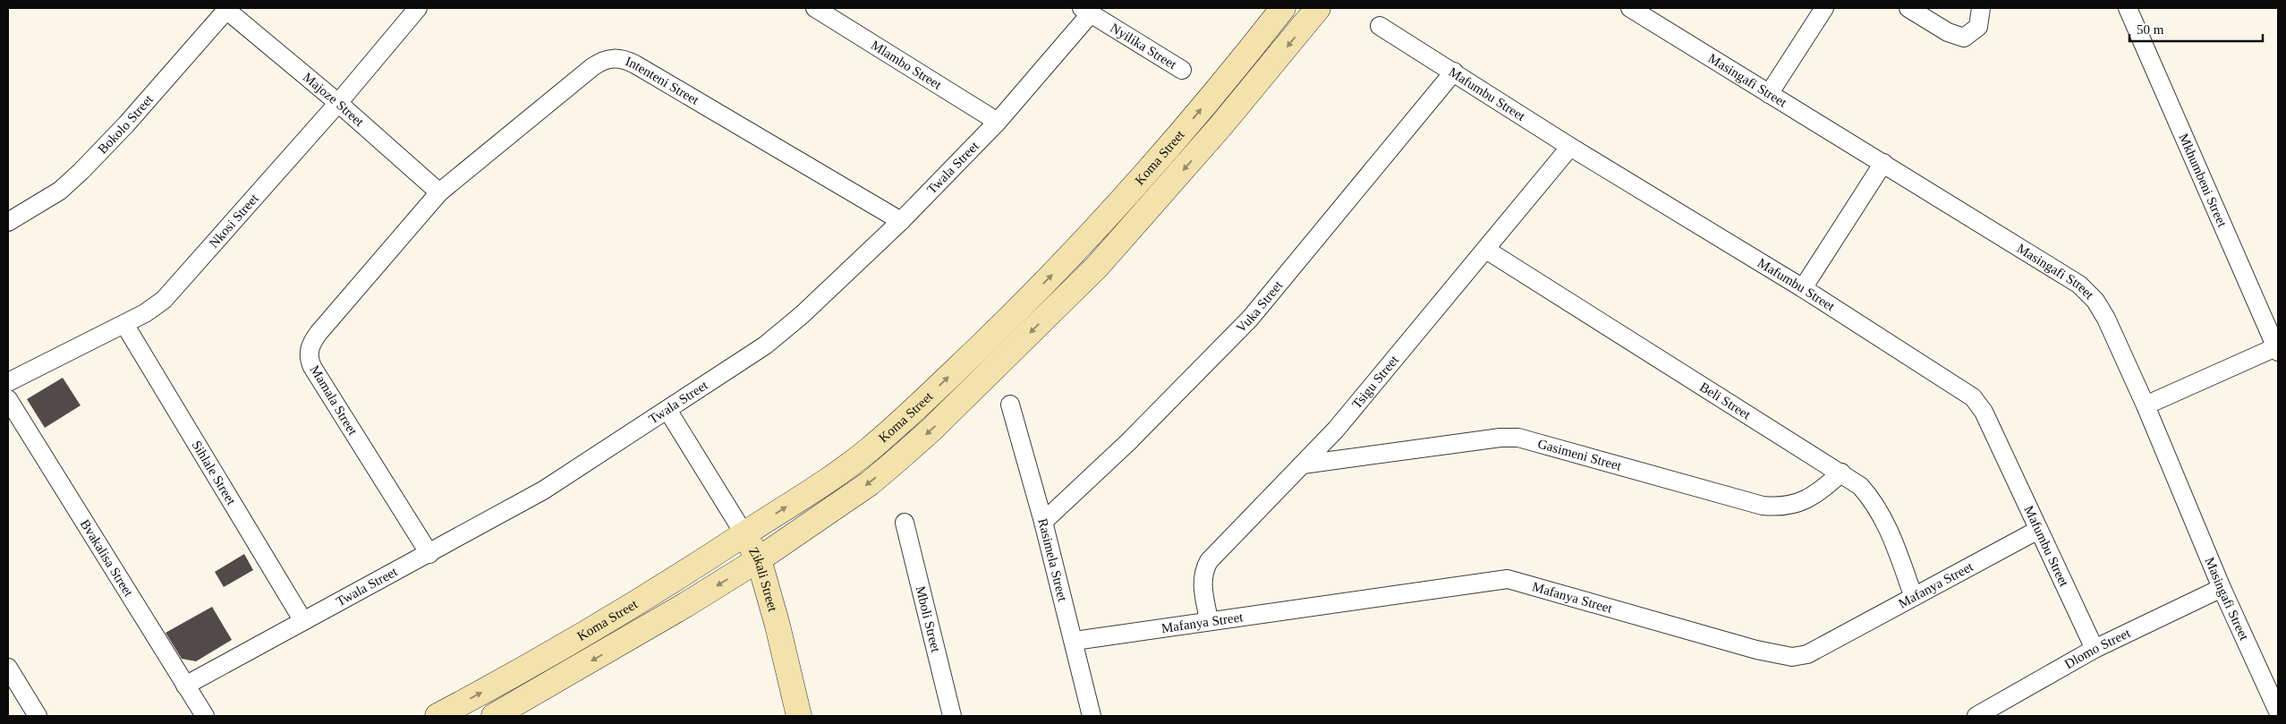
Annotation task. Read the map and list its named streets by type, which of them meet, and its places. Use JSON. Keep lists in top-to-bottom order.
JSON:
{
  "streets": {
    "main road": ["Koma Street", "Zikali Street"],
    "street": [
      "Nyilika Street",
      "Mlambo Street",
      "Masingafi Street",
      "Intenteni Street",
      "Mafumbu Street",
      "Majoze Street",
      "Bokolo Street",
      "Twala Street",
      "Mkhumbeni Street",
      "Nkosi Street",
      "Vuka Street",
      "Tsigu Street",
      "Mamala Street",
      "Beli Street",
      "Gasimeni Street",
      "Sihlale Street",
      "Bvakalisa Street",
      "Rasimela Street",
      "Mafanya Street",
      "Mboli Street",
      "Dlomo Street"
    ]
  },
  "crossings": [
    ["Nyilika Street", "Twala Street"],
    ["Mlambo Street", "Twala Street"],
    ["Masingafi Street", "Dlomo Street"],
    ["Intenteni Street", "Majoze Street"],
    ["Intenteni Street", "Twala Street"],
    ["Intenteni Street", "Mamala Street"],
    ["Mafumbu Street", "Vuka Street"],
    ["Mafumbu Street", "Tsigu Street"],
    ["Mafumbu Street", "Mafanya Street"],
    ["Mafumbu Street", "Dlomo Street"],
    ["Majoze Street", "Bokolo Street"],
    ["Majoze Street", "Nkosi Street"],
    ["Majoze Street", "Mamala Street"],
    ["Koma Street", "Zikali Street"],
    ["Twala Street", "Mamala Street"],
    ["Twala Street", "Sihlale Street"],
    ["Twala Street", "Bvakalisa Street"],
    ["Twala Street", "Zikali Street"],
    ["Nkosi Street", "Sihlale Street"],
    ["Vuka Street", "Rasimela Street"],
    ["Tsigu Street", "Beli Street"],
    ["Tsigu Street", "Gasimeni Street"],
    ["Tsigu Street", "Mafanya Street"],
    ["Beli Street", "Gasimeni Street"],
    ["Beli Street", "Mafanya Street"],
    ["Rasimela Street", "Mafanya Street"]
  ],
  "scale_bar": "50 m"
}
